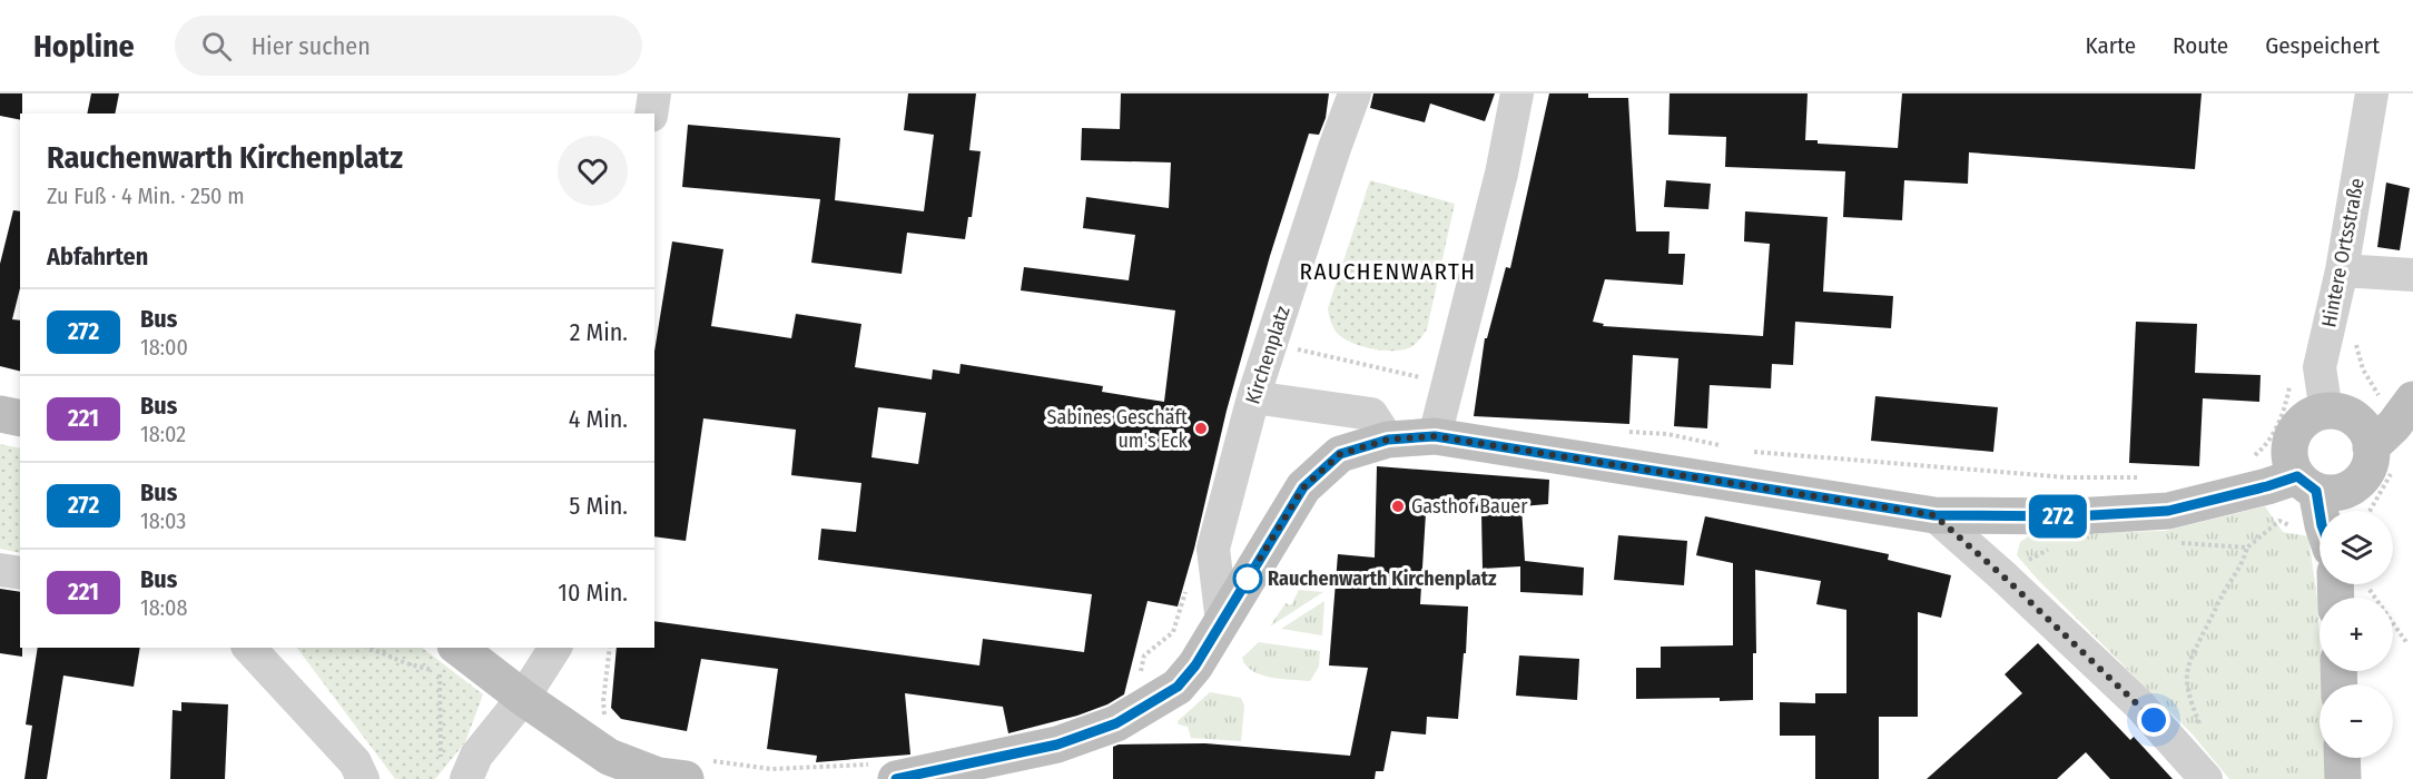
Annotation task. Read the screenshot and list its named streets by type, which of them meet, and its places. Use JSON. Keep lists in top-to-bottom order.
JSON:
{
  "streets": {
    "street": ["Hintere Ortsstraße", "Kirchenplatz"]
  },
  "districts": ["RAUCHENWARTH"],
  "places": ["Sabines Geschäft um's Eck", "Gasthof Bauer", "Rauchenwarth Kirchenplatz"],
  "lines": ["bus line 272"],
  "page": {
    "header": "Hopline",
    "search": "Hier suchen",
    "nav": ["Karte", "Route", "Gespeichert"],
    "on_map": "272",
    "heading": [
      ["Rauchenwarth Kirchenplatz", "Zu Fuß · 4 Min. · 250 m"],
      "Abfahrten"
    ],
    "list": [
      {
        "mark": "272",
        "name": "Bus",
        "note": "18:00",
        "value": "2 Min."
      },
      {
        "mark": "221",
        "name": "Bus",
        "note": "18:02",
        "value": "4 Min."
      },
      {
        "mark": "272",
        "name": "Bus",
        "note": "18:03",
        "value": "5 Min."
      },
      {
        "mark": "221",
        "name": "Bus",
        "note": "18:08",
        "value": "10 Min."
      }
    ],
    "map_buttons": ["+", "−"]
  }
}
